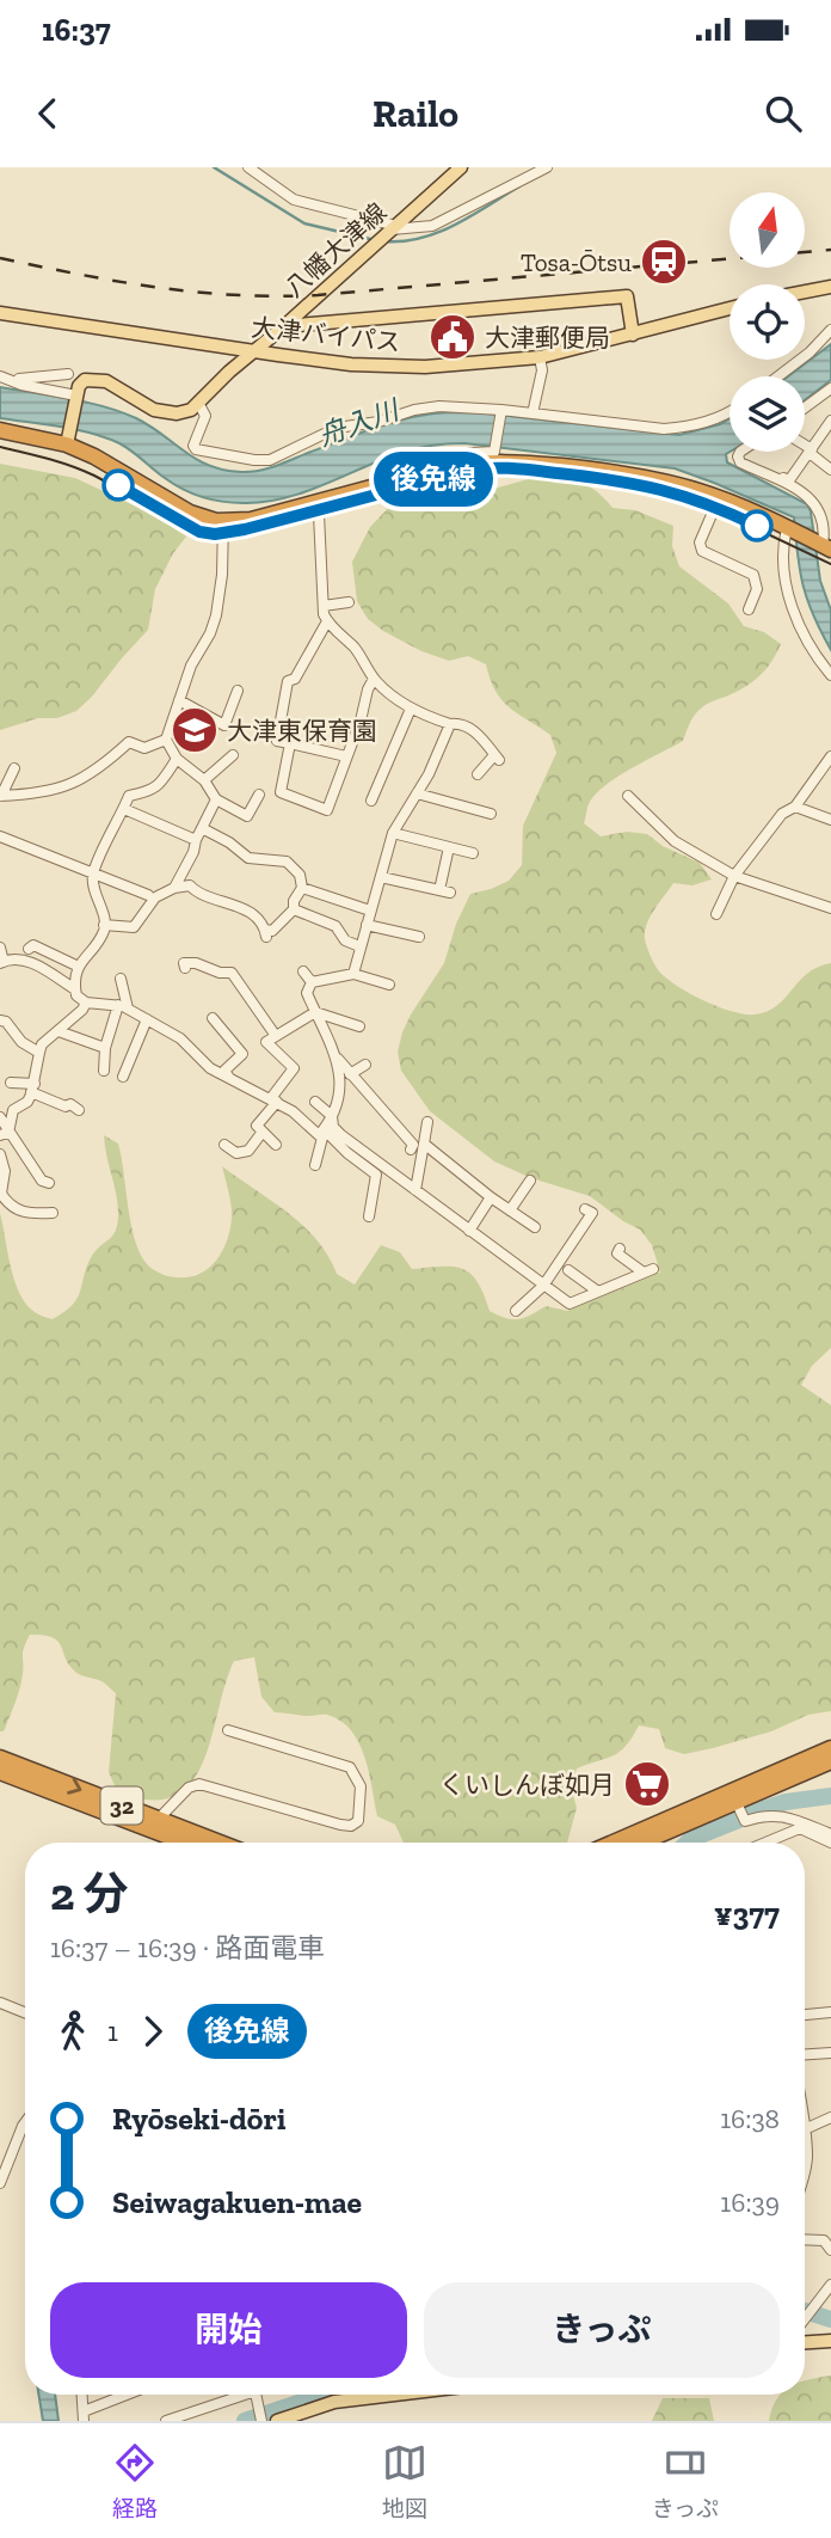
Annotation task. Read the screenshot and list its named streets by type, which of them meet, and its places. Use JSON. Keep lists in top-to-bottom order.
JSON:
{
  "streets": {
    "highway": ["32"],
    "main road": ["八幡大津線", "大津バイパス"]
  },
  "crossings": [
    ["八幡大津線", "大津バイパス"]
  ],
  "water": ["舟入川"],
  "places": {
    "station": ["Tosa-Ōtsu"],
    "public building": ["大津郵便局"],
    "school or university": ["大津東保育園"],
    "supermarket": ["くいしんぼ如月"]
  },
  "lines": ["tram line 後免線"],
  "north": "top",
  "page": {
    "status": "16:37",
    "header": "Railo",
    "on_map": "後免線",
    "heading": ["2 分", "16:37 – 16:39 · 路面電車", "¥377"],
    "legs": ["1", "後免線"],
    "list": [
      {
        "name": "Ryōseki-dōri",
        "value": "16:38"
      },
      {
        "name": "Seiwagakuen-mae",
        "value": "16:39"
      }
    ],
    "buttons": ["開始", "きっぷ"],
    "tabs": ["経路", "地図", "きっぷ"]
  }
}
